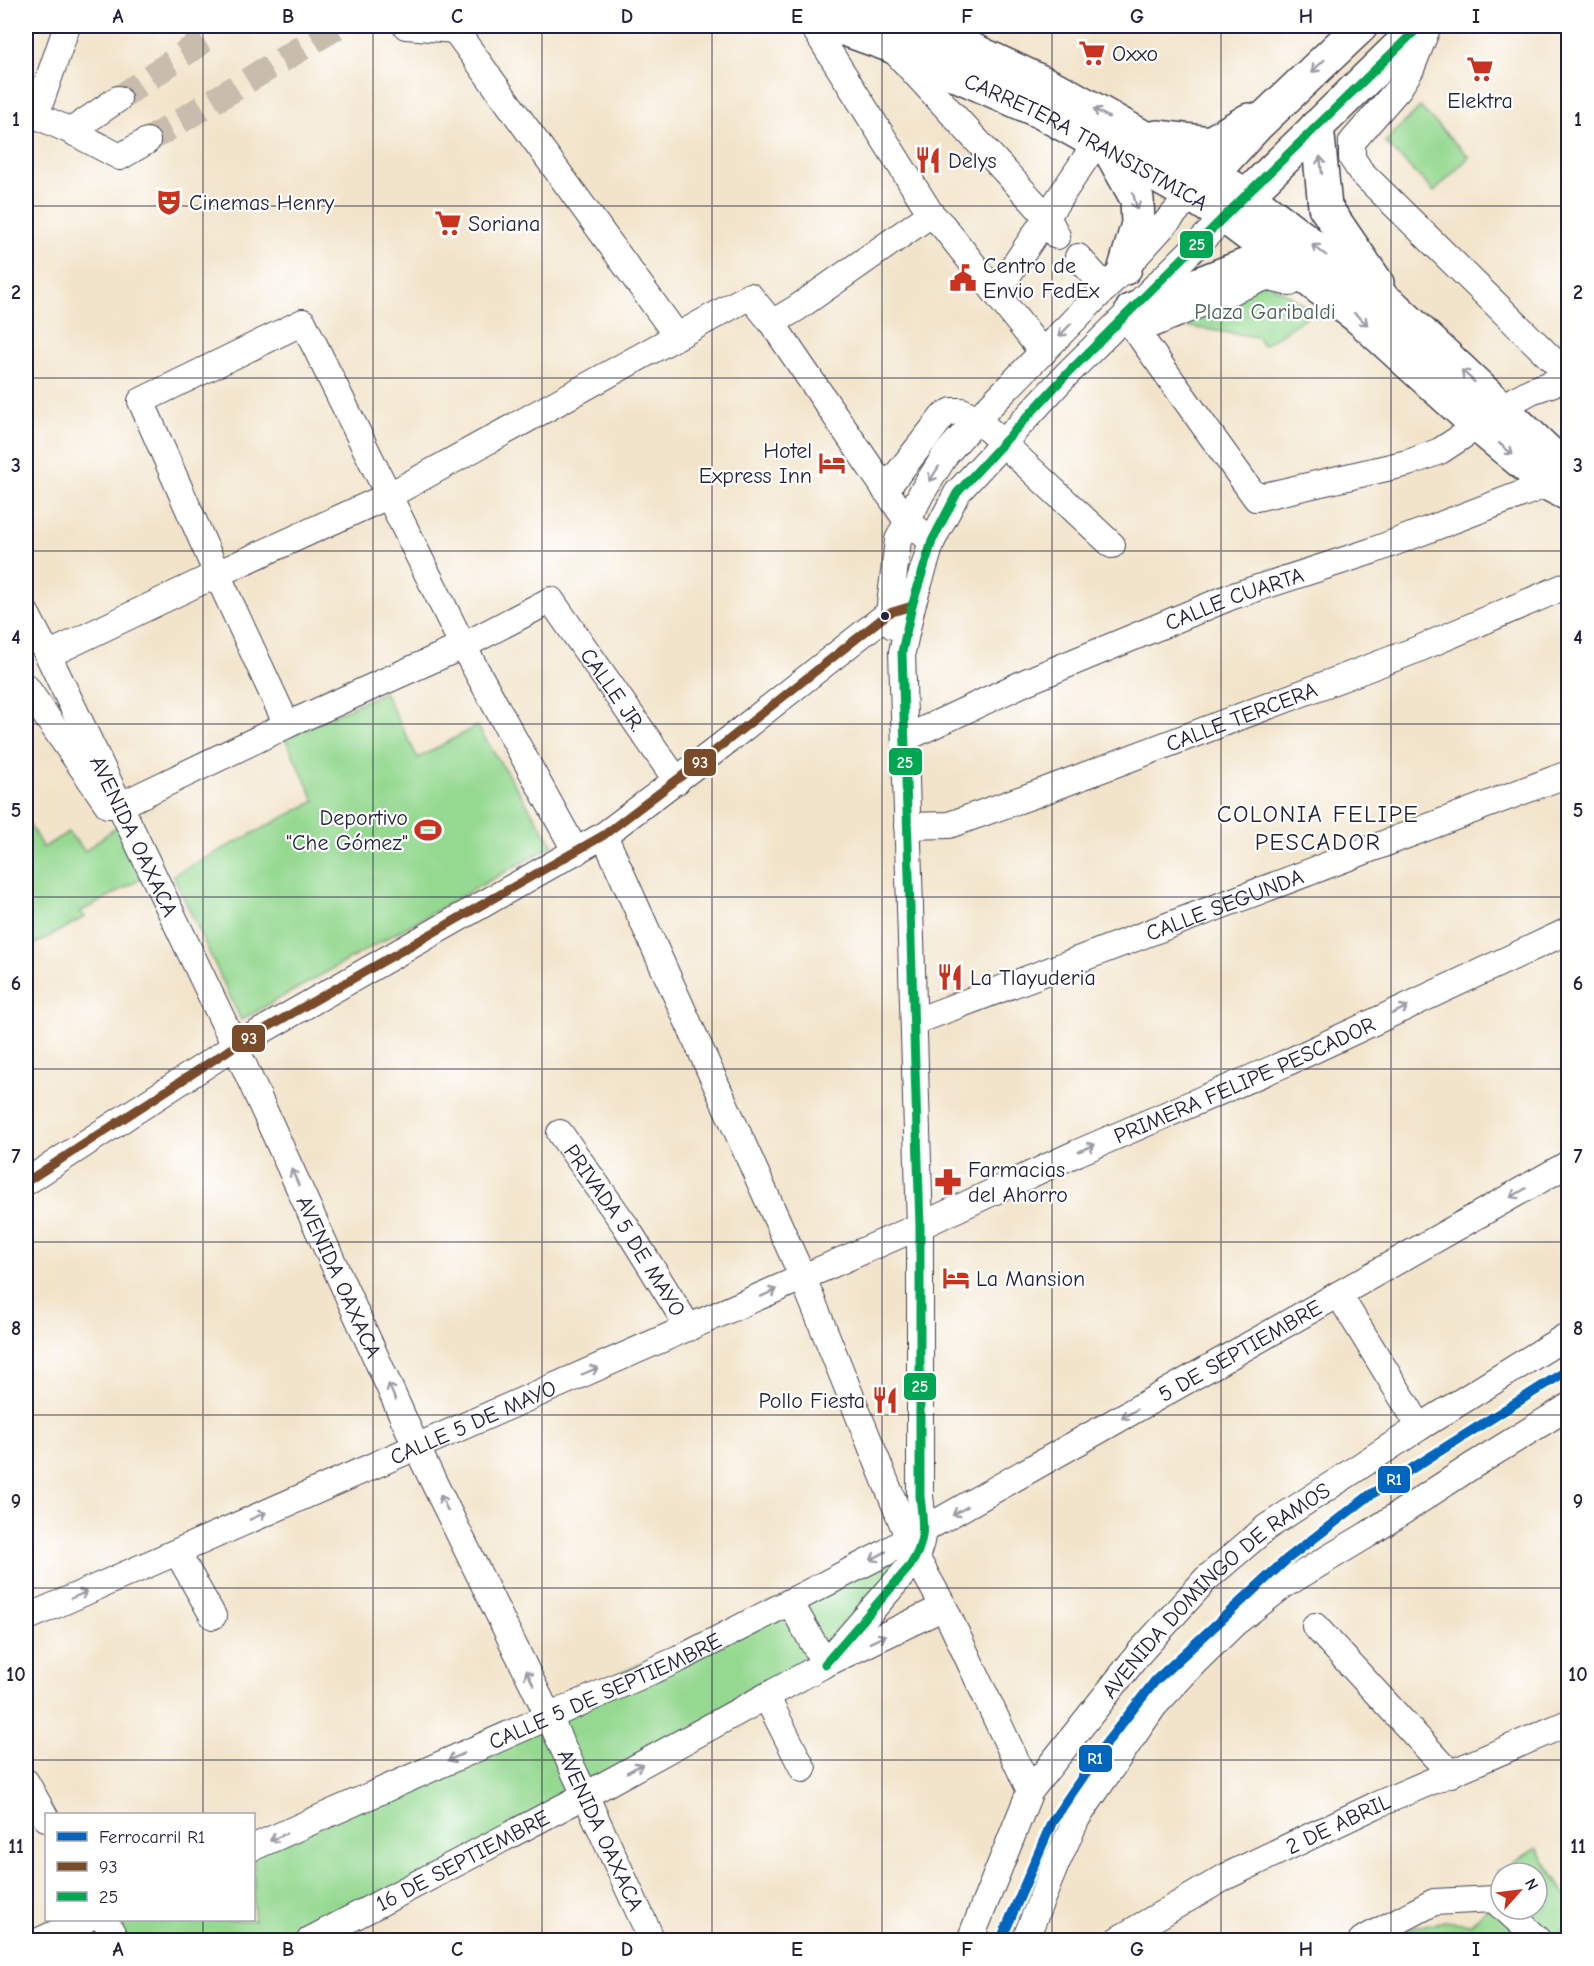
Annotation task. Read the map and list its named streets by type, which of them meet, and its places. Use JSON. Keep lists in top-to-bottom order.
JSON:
{
  "streets": {
    "main road": ["CARRETERA TRANSISTMICA"],
    "street": [
      "CALLE CUARTA",
      "CALLE JR.",
      "CALLE TERCERA",
      "AVENIDA OAXACA",
      "CALLE SEGUNDA",
      "PRIMERA FELIPE PESCADOR",
      "PRIVADA 5 DE MAYO",
      "5 DE SEPTIEMBRE",
      "CALLE 5 DE MAYO",
      "AVENIDA DOMINGO DE RAMOS",
      "CALLE 5 DE SEPTIEMBRE",
      "2 DE ABRIL",
      "16 DE SEPTIEMBRE"
    ]
  },
  "crossings": [
    ["CARRETERA TRANSISTMICA", "CALLE CUARTA"],
    ["AVENIDA OAXACA", "CALLE 5 DE MAYO"],
    ["AVENIDA OAXACA", "CALLE 5 DE SEPTIEMBRE"],
    ["AVENIDA OAXACA", "16 DE SEPTIEMBRE"],
    ["PRIMERA FELIPE PESCADOR", "CALLE 5 DE MAYO"],
    ["PRIVADA 5 DE MAYO", "CALLE 5 DE MAYO"],
    ["5 DE SEPTIEMBRE", "CALLE 5 DE SEPTIEMBRE"]
  ],
  "one_way": [
    "AVENIDA OAXACA",
    "PRIMERA FELIPE PESCADOR",
    "CALLE 5 DE MAYO",
    "CALLE 5 DE SEPTIEMBRE"
  ],
  "districts": ["COLONIA FELIPE PESCADOR"],
  "parks": ["Plaza Garibaldi"],
  "places": {
    "supermarket": ["Oxxo", "Elektra", "Soriana"],
    "restaurant": ["Delys", "La Tlayuderia", "Pollo Fiesta"],
    "theatre": ["Cinemas Henry"],
    "public building": ["Centro de Envio FedEx"],
    "hotel": ["Hotel Express Inn", "La Mansion"],
    "sports": ["Deportivo \"Che Gómez\""],
    "pharmacy": ["Farmacias del Ahorro"]
  },
  "lines": ["transit line 25", "transit line 93", "rail line R1"],
  "legend": ["Ferrocarril R1", "93", "25"],
  "north": "top right",
  "grid": {
    "columns": [
      "A",
      "B",
      "C",
      "D",
      "E",
      "F",
      "G",
      "H",
      "I"
    ],
    "rows": [
      "1",
      "2",
      "3",
      "4",
      "5",
      "6",
      "7",
      "8",
      "9",
      "10",
      "11"
    ]
  }
}
